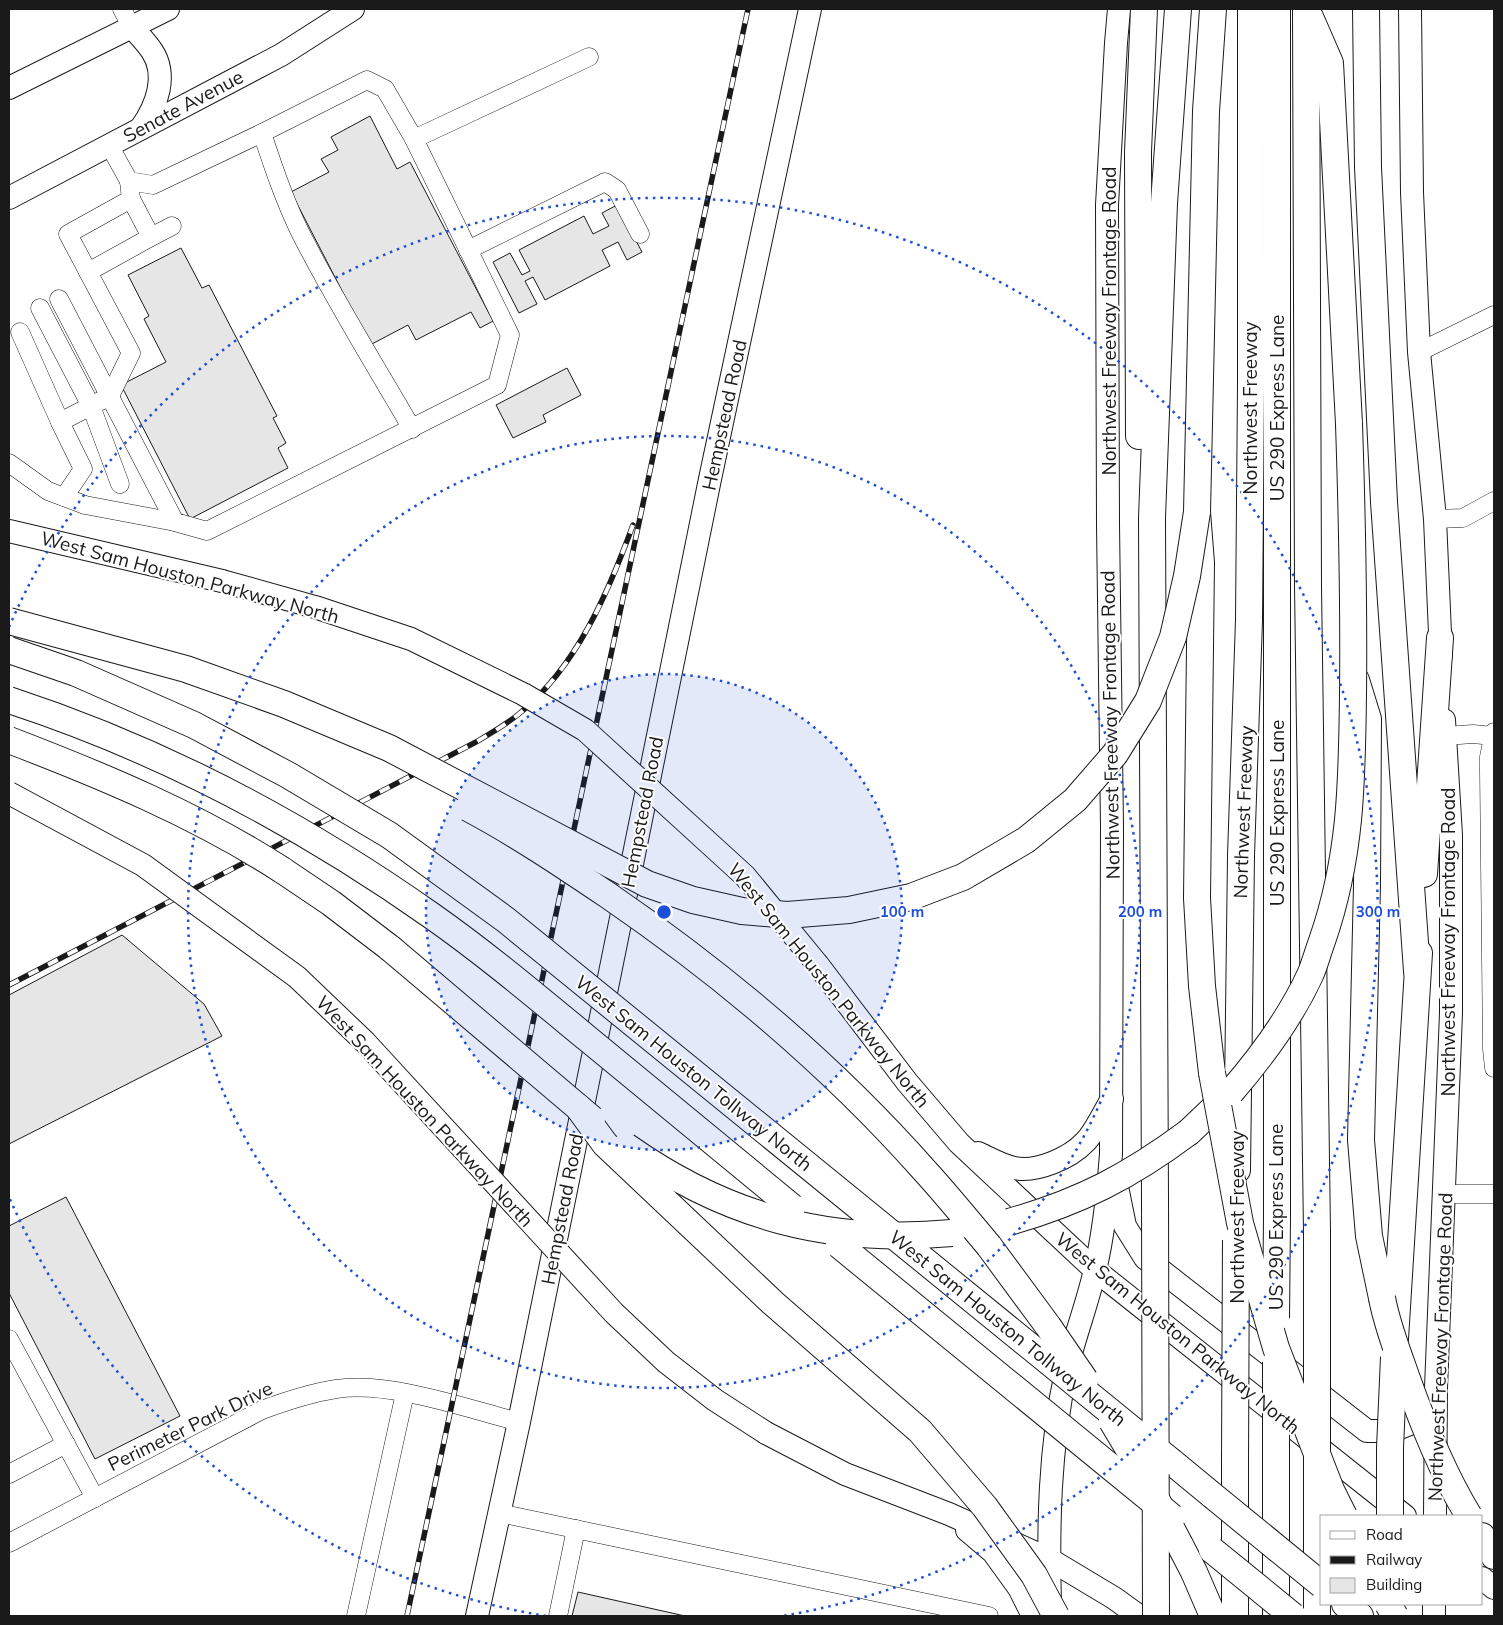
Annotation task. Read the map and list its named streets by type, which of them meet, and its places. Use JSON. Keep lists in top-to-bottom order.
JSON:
{
  "streets": {
    "highway": ["Northwest Freeway", "US 290 Express Lane", "West Sam Houston Tollway North"],
    "main road": [
      "Senate Avenue",
      "Northwest Freeway Frontage Road",
      "Hempstead Road",
      "West Sam Houston Parkway North"
    ],
    "street": ["Perimeter Park Drive"]
  },
  "crossings": [
    ["Northwest Freeway Frontage Road", "West Sam Houston Parkway North"],
    ["Hempstead Road", "Perimeter Park Drive"]
  ],
  "legend": ["Road", "Railway", "Building"],
  "rings": ["100 m", "200 m", "300 m"]
}
